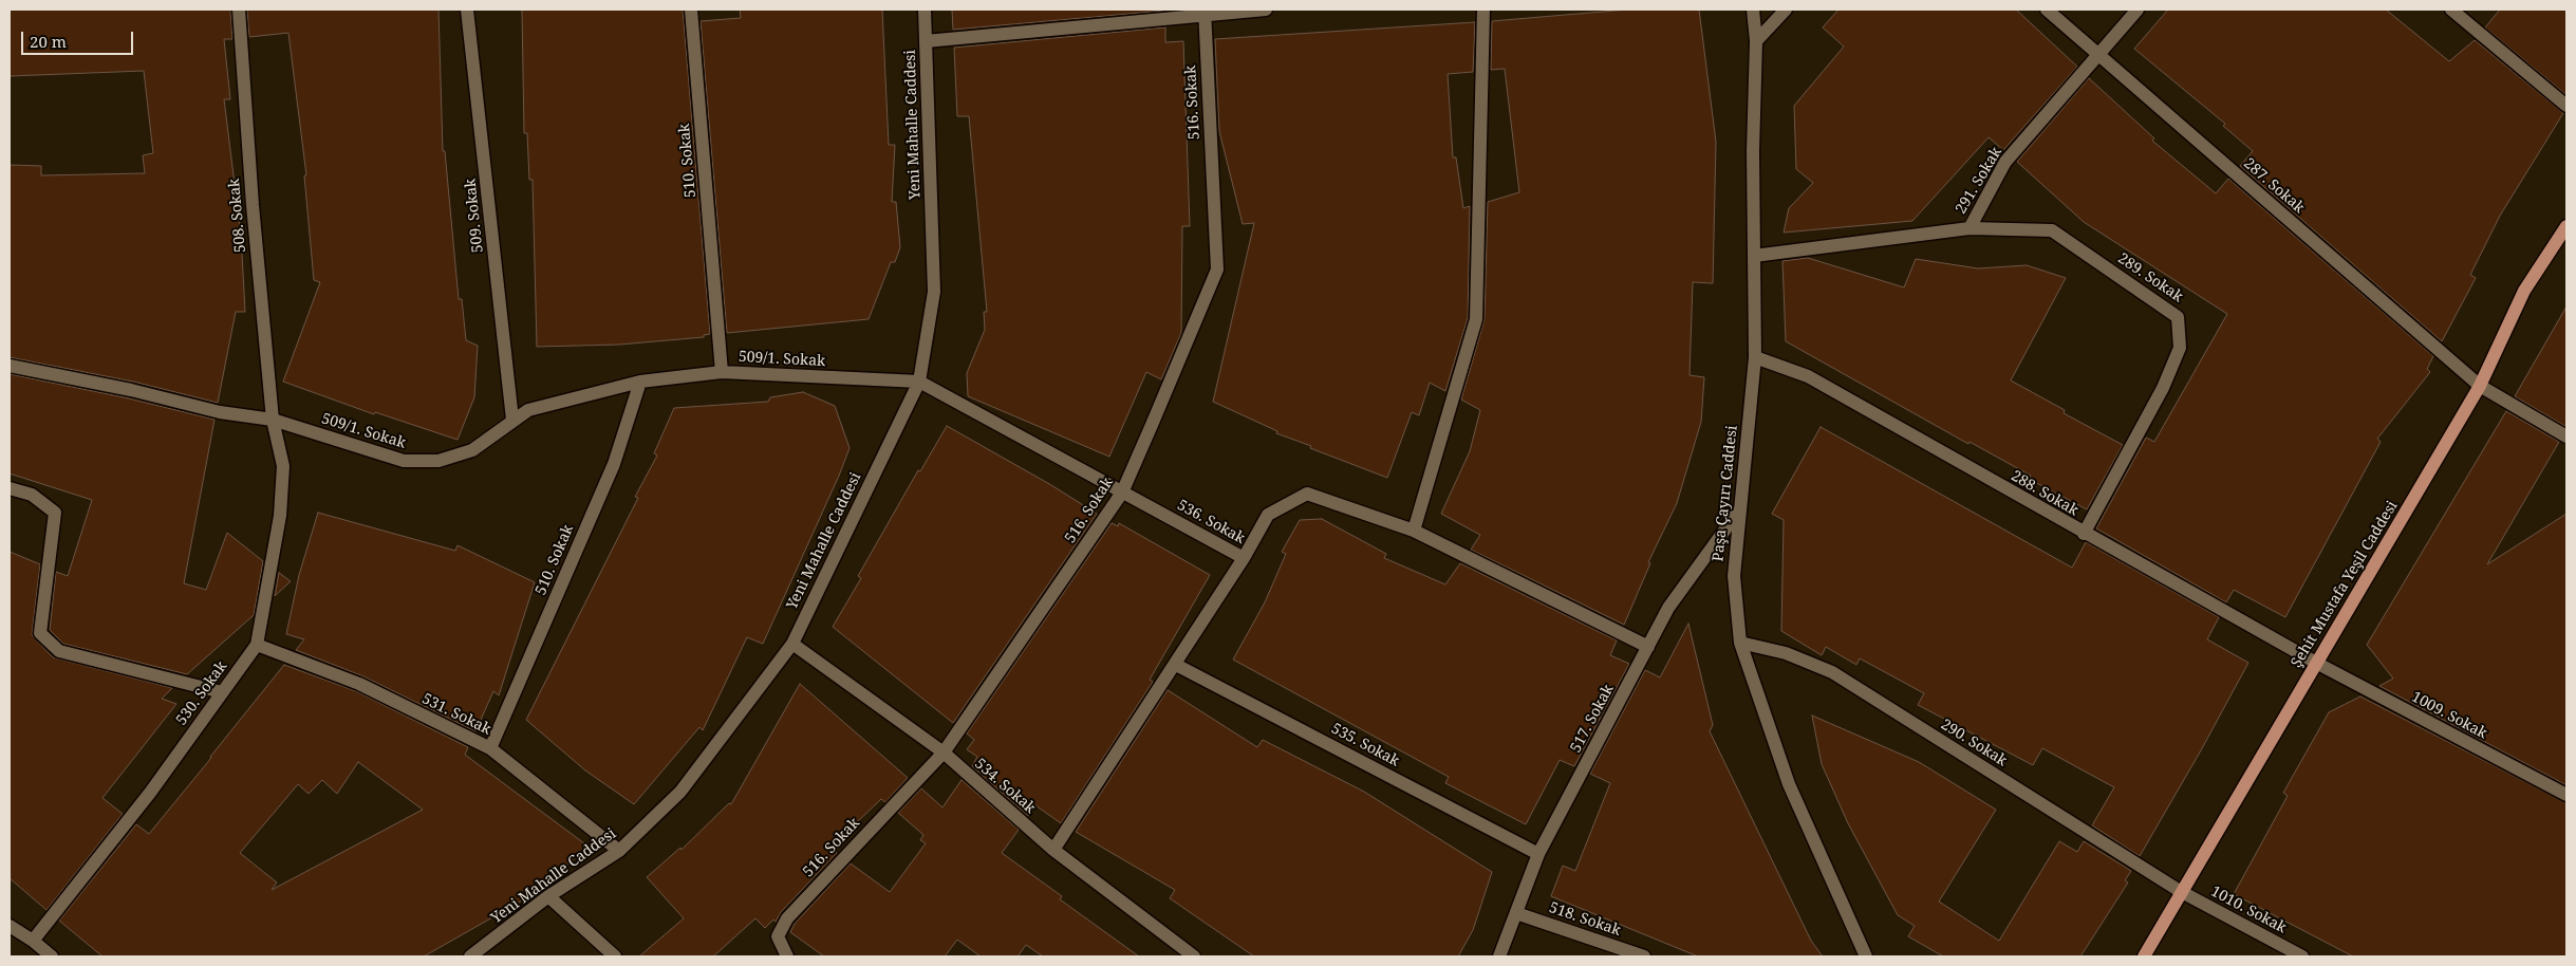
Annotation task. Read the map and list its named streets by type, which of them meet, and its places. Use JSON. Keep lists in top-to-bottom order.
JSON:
{
  "streets": {
    "main road": ["Şehit Mustafa Yeşil Caddesi"],
    "street": [
      "516. Sokak",
      "Yeni Mahalle Caddesi",
      "510. Sokak",
      "291. Sokak",
      "287. Sokak",
      "508. Sokak",
      "509. Sokak",
      "289. Sokak",
      "509/1. Sokak",
      "Paşa Çayırı Caddesi",
      "288. Sokak",
      "536. Sokak",
      "530. Sokak",
      "531. Sokak",
      "1009. Sokak",
      "517. Sokak",
      "290. Sokak",
      "535. Sokak",
      "534. Sokak",
      "1010. Sokak",
      "518. Sokak"
    ]
  },
  "crossings": [
    ["516. Sokak", "536. Sokak"],
    ["516. Sokak", "534. Sokak"],
    ["Yeni Mahalle Caddesi", "509/1. Sokak"],
    ["Yeni Mahalle Caddesi", "536. Sokak"],
    ["Yeni Mahalle Caddesi", "531. Sokak"],
    ["Yeni Mahalle Caddesi", "534. Sokak"],
    ["510. Sokak", "509/1. Sokak"],
    ["510. Sokak", "531. Sokak"],
    ["291. Sokak", "287. Sokak"],
    ["291. Sokak", "289. Sokak"],
    ["291. Sokak", "Paşa Çayırı Caddesi"],
    ["287. Sokak", "Şehit Mustafa Yeşil Caddesi"],
    ["508. Sokak", "509/1. Sokak"],
    ["508. Sokak", "530. Sokak"],
    ["509. Sokak", "509/1. Sokak"],
    ["289. Sokak", "288. Sokak"],
    ["509/1. Sokak", "536. Sokak"],
    ["509/1. Sokak", "530. Sokak"],
    ["Paşa Çayırı Caddesi", "288. Sokak"],
    ["Paşa Çayırı Caddesi", "517. Sokak"],
    ["Paşa Çayırı Caddesi", "290. Sokak"],
    ["288. Sokak", "Şehit Mustafa Yeşil Caddesi"],
    ["288. Sokak", "1009. Sokak"],
    ["536. Sokak", "517. Sokak"],
    ["Şehit Mustafa Yeşil Caddesi", "1009. Sokak"],
    ["Şehit Mustafa Yeşil Caddesi", "290. Sokak"],
    ["Şehit Mustafa Yeşil Caddesi", "1010. Sokak"],
    ["530. Sokak", "531. Sokak"],
    ["517. Sokak", "535. Sokak"],
    ["517. Sokak", "518. Sokak"],
    ["290. Sokak", "1010. Sokak"]
  ],
  "scale_bar": "20 m"
}
